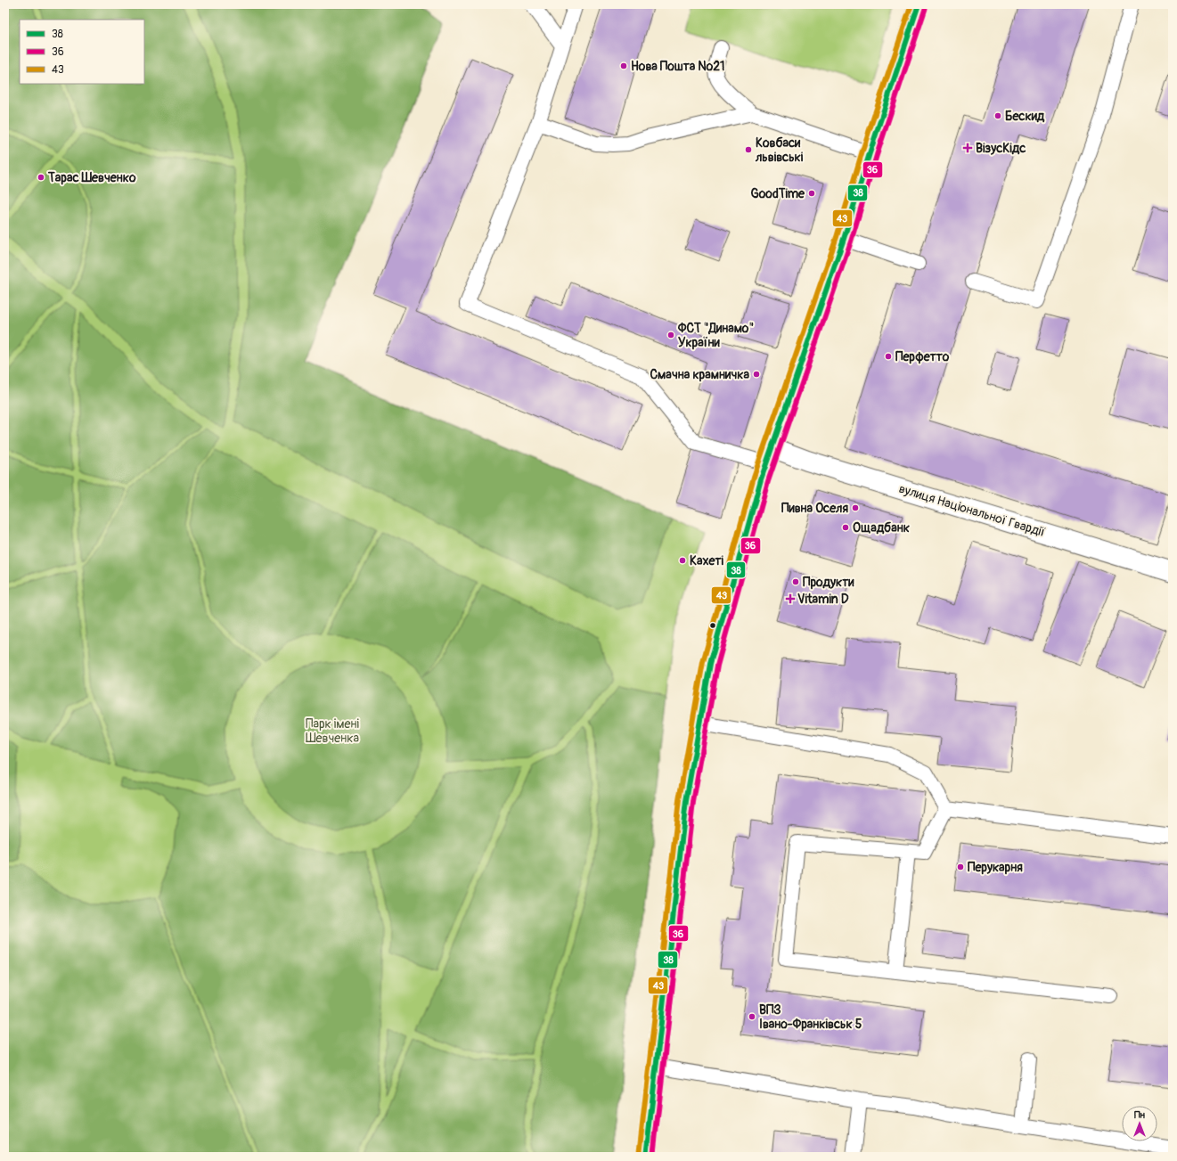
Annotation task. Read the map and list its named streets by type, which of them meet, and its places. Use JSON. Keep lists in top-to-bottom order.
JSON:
{
  "streets": {
    "street": ["вулиця Національної Гвардії"]
  },
  "parks": ["Парк імені Шевченка"],
  "places": {
    "other": [
      "Нова Пошта №21",
      "Бескид",
      "Ковбаси львівські",
      "Тарас Шевченко",
      "GoodTime",
      "ФСТ \"Динамо\" України",
      "Перфетто",
      "Смачна крамничка",
      "Пивна Оселя",
      "Ощадбанк",
      "Кахеті",
      "Продукти",
      "Перукарня",
      "ВПЗ Івано-Франківськ 5"
    ],
    "health": ["ВізусКідс", "Vitamin D"]
  },
  "lines": ["transit line 38", "transit line 43", "transit line 36"],
  "legend": ["38", "36", "43"],
  "north": "top"
}
